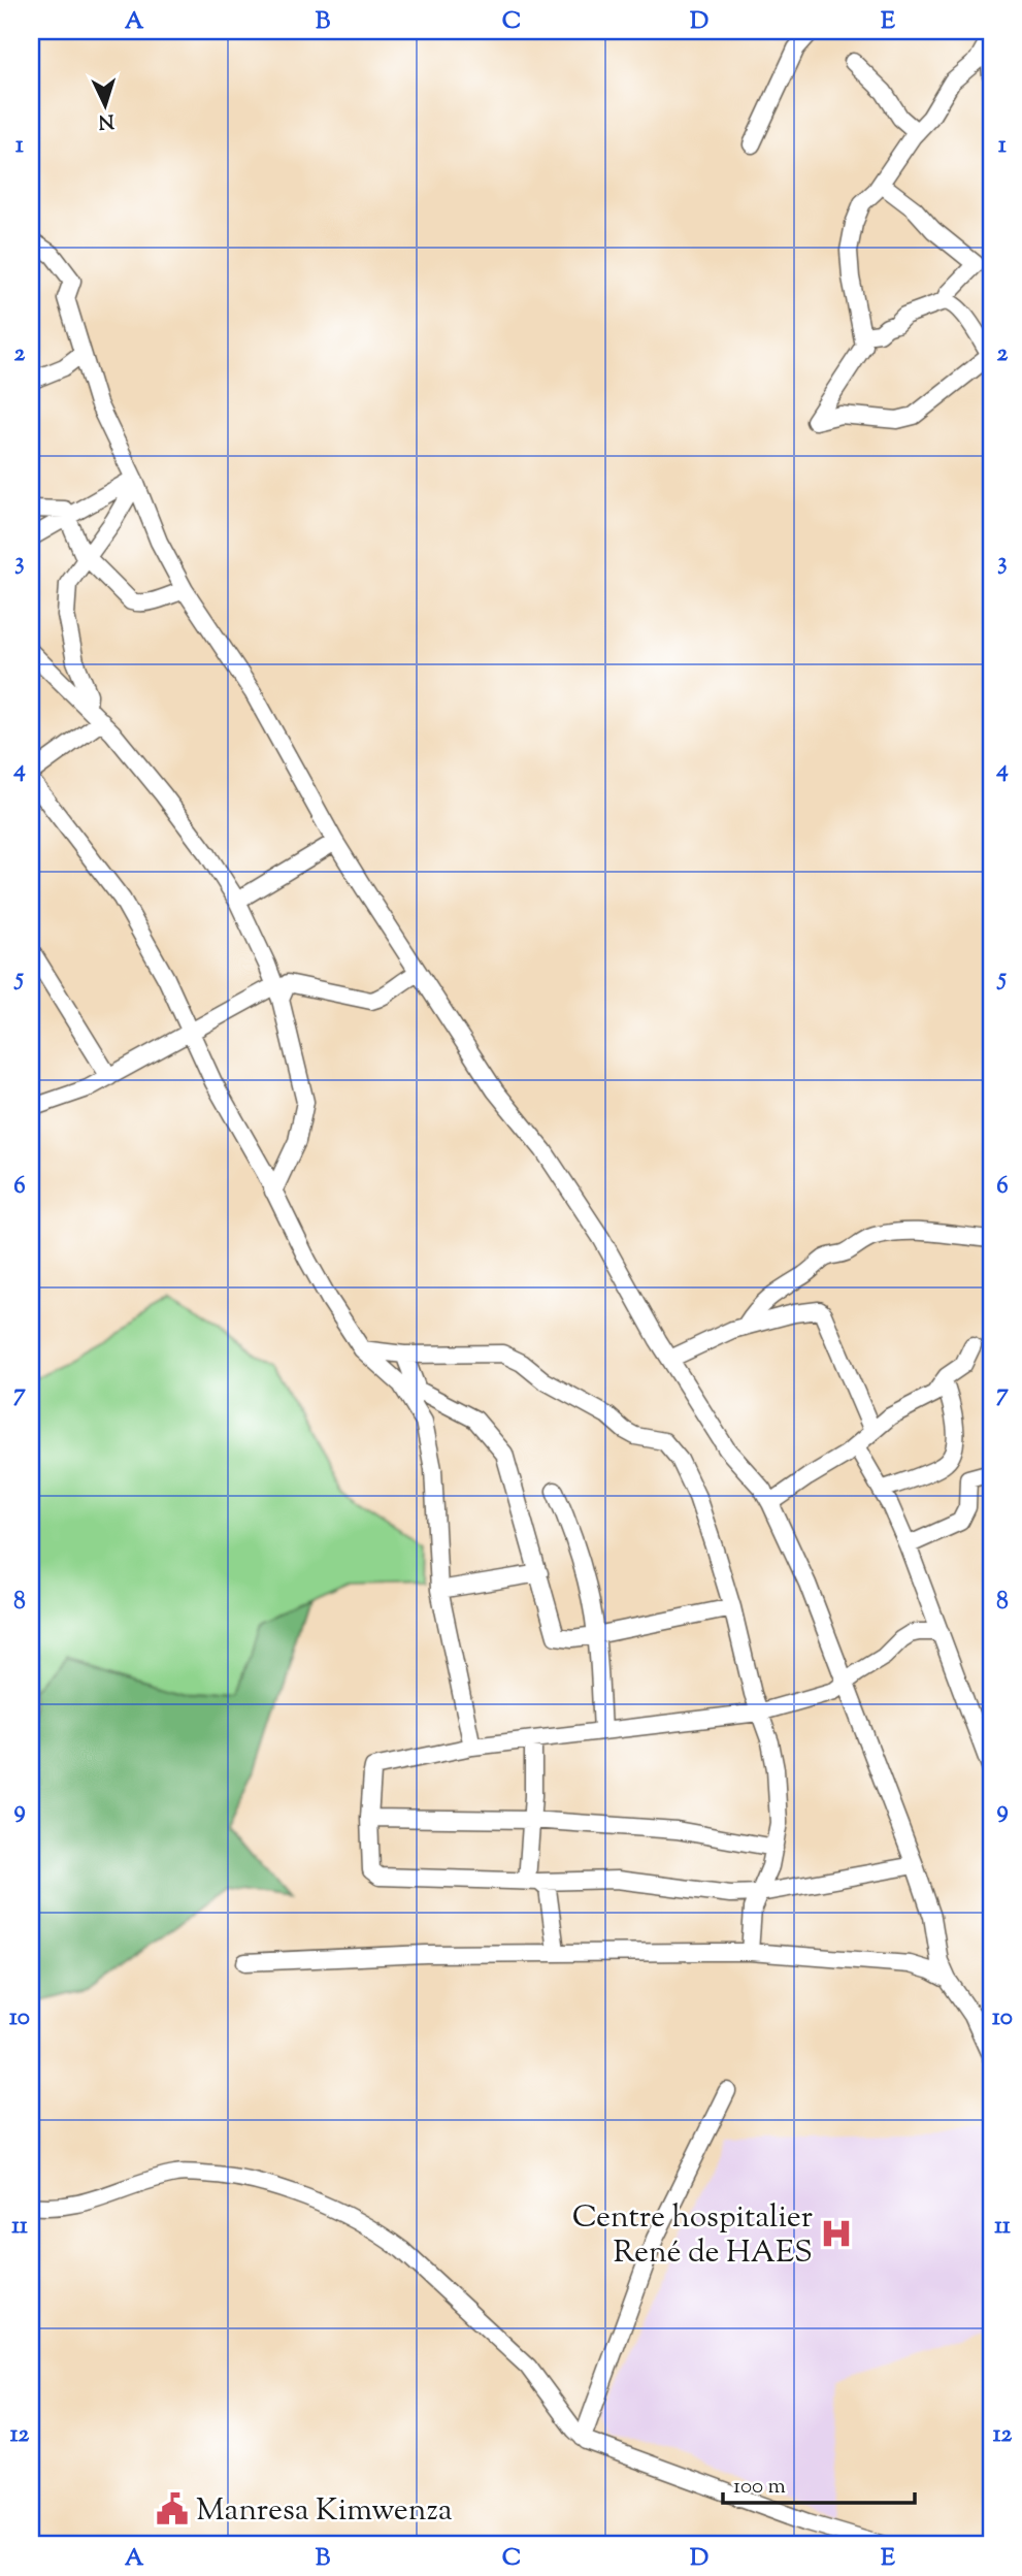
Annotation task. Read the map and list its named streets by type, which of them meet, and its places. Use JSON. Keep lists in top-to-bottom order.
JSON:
{
  "places": {
    "hospital": ["Centre hospitalier René de HAES"],
    "public building": ["Manresa Kimwenza"]
  },
  "scale_bar": "100 m",
  "north": "bottom",
  "grid": {
    "columns": [
      "A",
      "B",
      "C",
      "D",
      "E"
    ],
    "rows": [
      "1",
      "2",
      "3",
      "4",
      "5",
      "6",
      "7",
      "8",
      "9",
      "10",
      "11",
      "12"
    ]
  }
}
